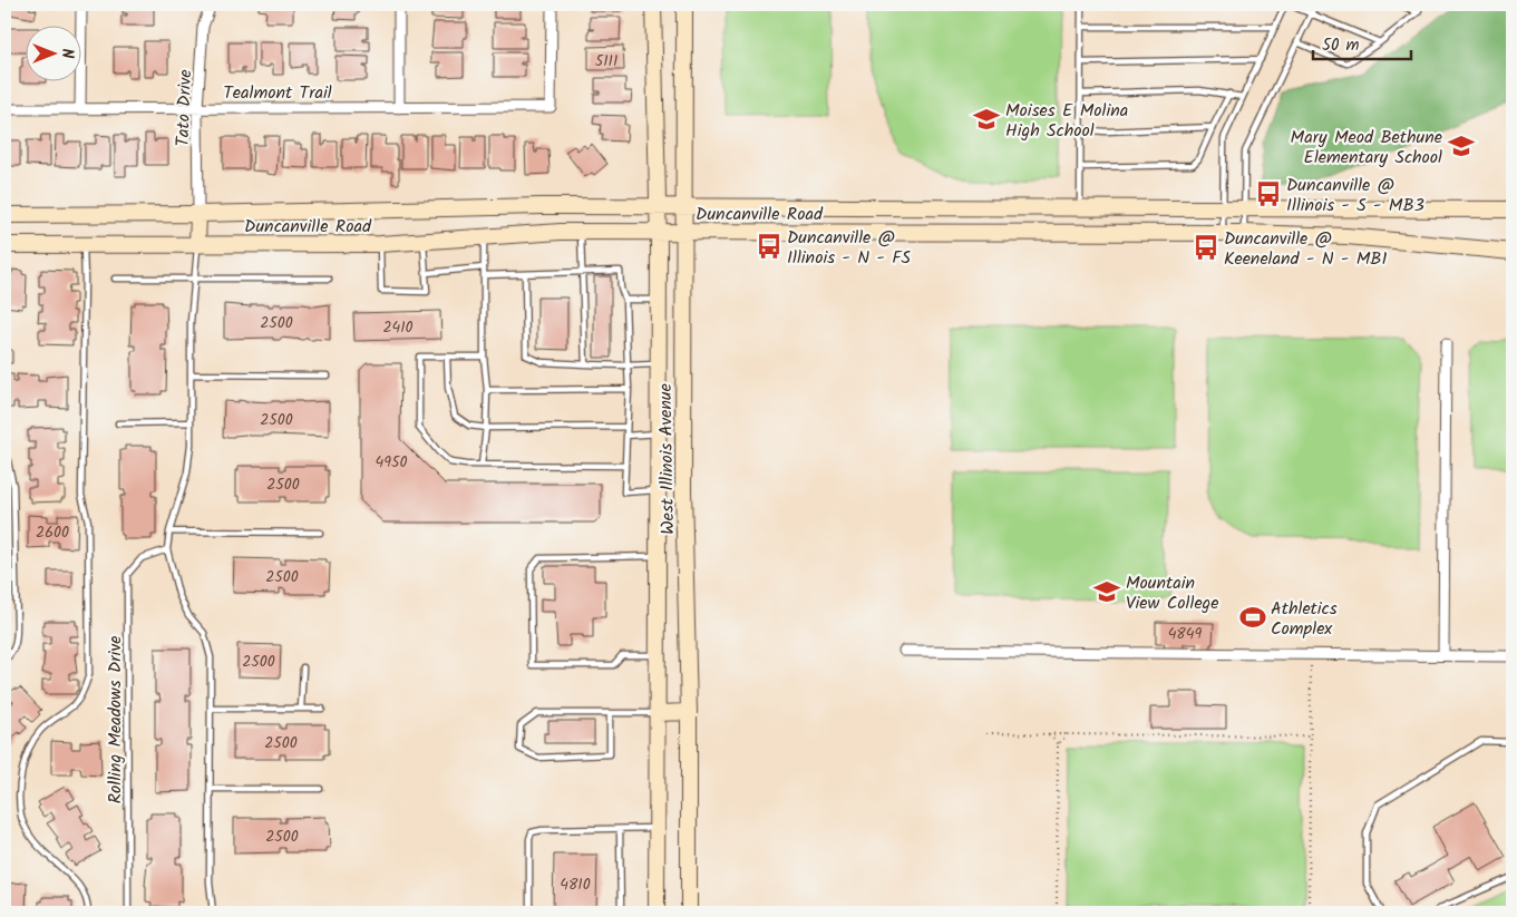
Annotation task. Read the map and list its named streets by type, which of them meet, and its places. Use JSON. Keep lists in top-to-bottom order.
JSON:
{
  "streets": {
    "main road": ["Duncanville Road", "West Illinois Avenue"],
    "street": ["Tealmont Trail", "Tato Drive"],
    "lane": ["Rolling Meadows Drive"]
  },
  "crossings": [
    ["Tealmont Trail", "Tato Drive"],
    ["Tato Drive", "Duncanville Road"],
    ["Duncanville Road", "West Illinois Avenue"]
  ],
  "places": {
    "school or university": ["Moises E Molina High School", "Mary Meod Bethune Elementary School", "Mountain View College"],
    "bus stop": ["Duncanville @ Illinois - S - MB3", "Duncanville @ Illinois - N - FS", "Duncanville @ Keeneland - N - MB1"],
    "sports": ["Athletics Complex"]
  },
  "house_numbers": [
    "5111",
    "2500",
    "2410",
    "2500",
    "4950",
    "2500",
    "2600",
    "2500",
    "4849",
    "2500",
    "2500",
    "2500",
    "4810"
  ],
  "scale_bar": "50 m",
  "north": "right"
}
